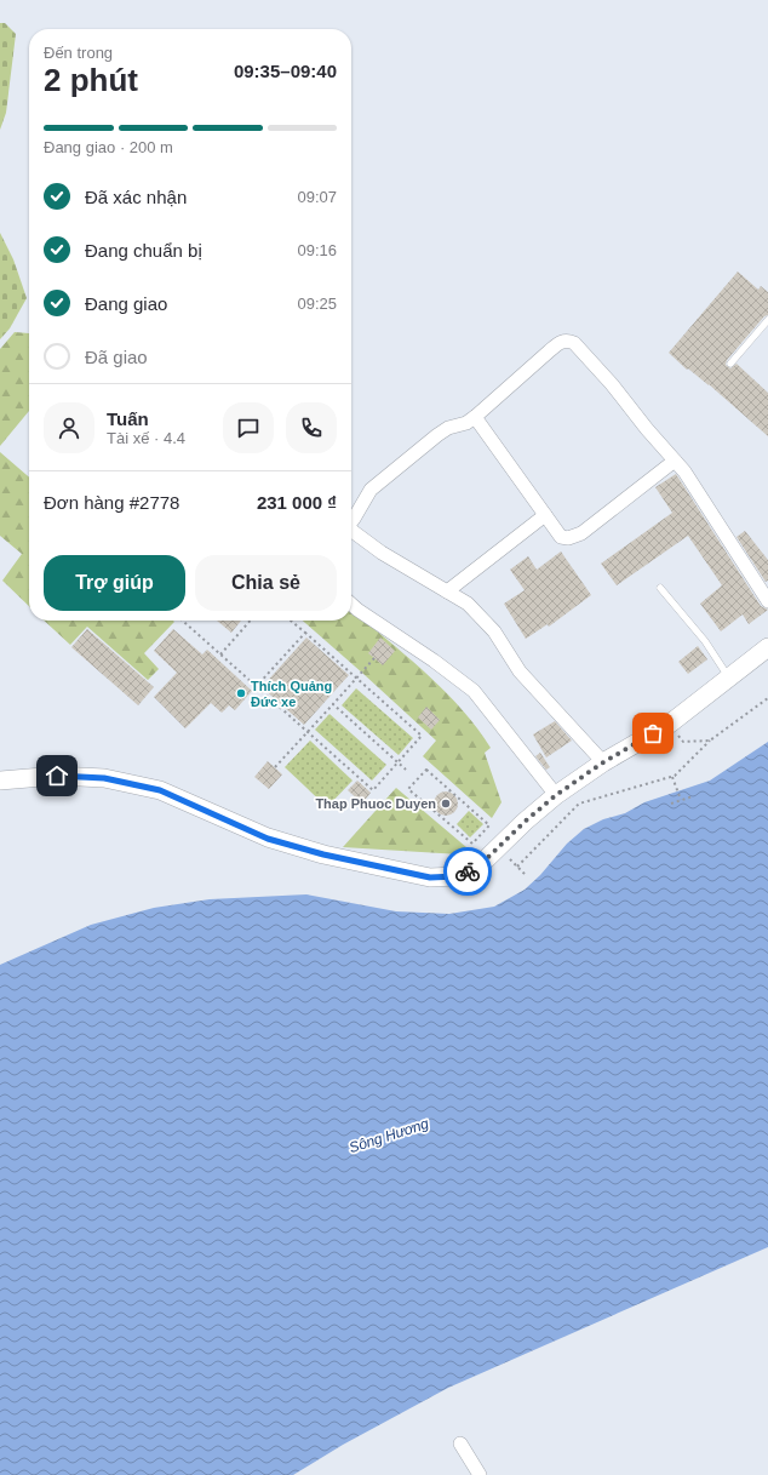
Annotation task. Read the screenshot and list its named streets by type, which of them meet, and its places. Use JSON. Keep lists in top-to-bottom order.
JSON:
{
  "water": ["Sông Hương"],
  "places": ["Thích Quảng Đức xe", "Thap Phuoc Duyen"],
  "page": {
    "heading": ["2 phút", "Đến trong", "09:35–09:40"],
    "panel": [
      "Tuấn",
      "Tài xế · 4.4",
      "Đơn hàng #2778",
      "231 000 ₫"
    ],
    "bar": "Đang giao · 200 m",
    "list": [
      ["Đã xác nhận", "09:07"],
      ["Đang chuẩn bị", "09:16"],
      ["Đang giao", "09:25"],
      "Đã giao"
    ],
    "buttons": ["Trợ giúp", "Chia sẻ"]
  }
}
